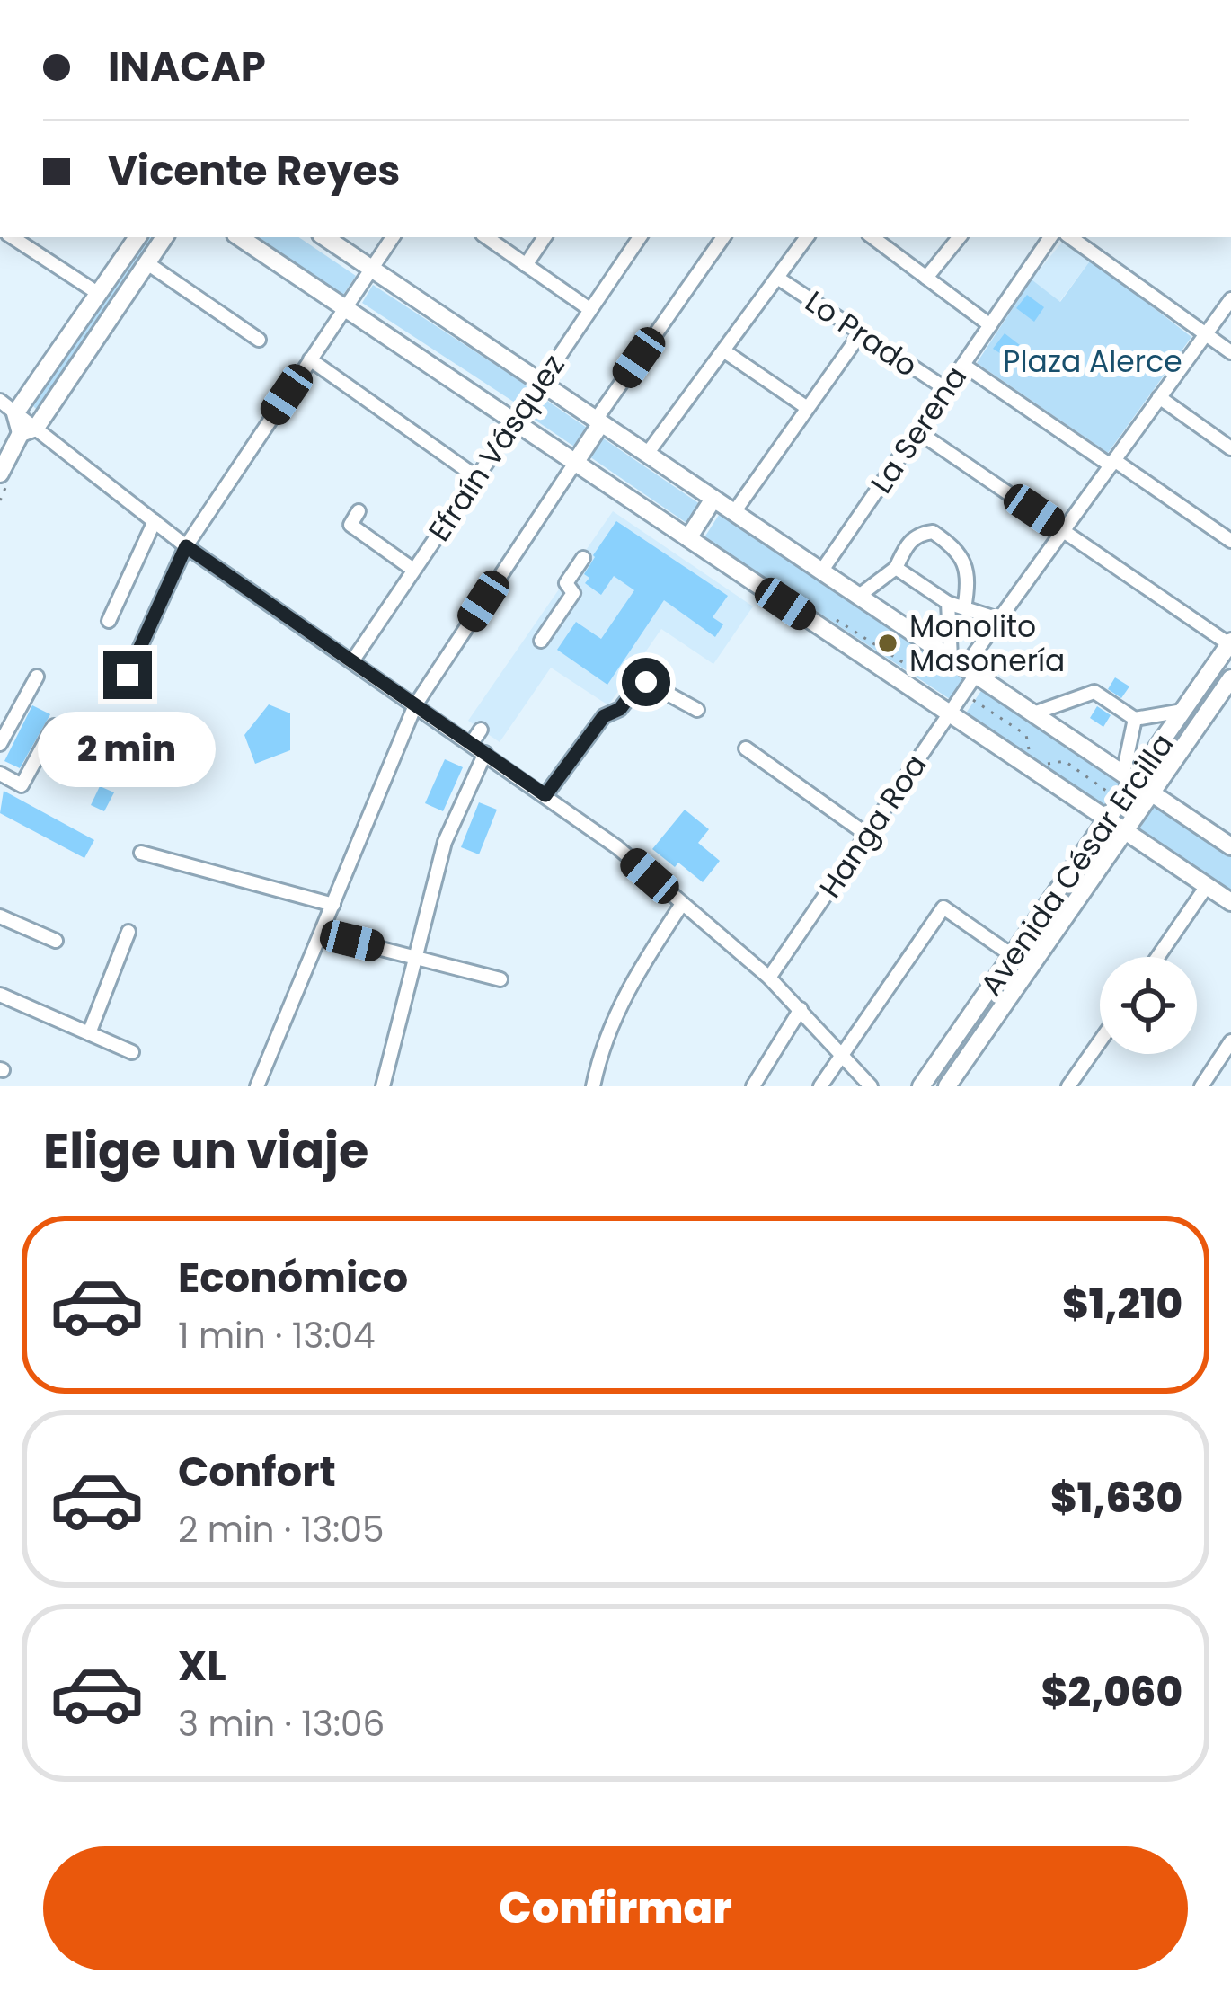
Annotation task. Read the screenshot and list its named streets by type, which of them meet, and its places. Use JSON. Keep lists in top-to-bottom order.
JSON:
{
  "streets": {
    "main road": ["Avenida César Ercilla"],
    "street": [
      "Lo Prado",
      "La Serena",
      "Efraín Vásquez",
      "Hanga Roa"
    ]
  },
  "crossings": [
    ["Lo Prado", "La Serena"]
  ],
  "parks": ["Plaza Alerce"],
  "places": ["Monolito Masonería"],
  "page": {
    "banner": ["INACAP", "Vicente Reyes"],
    "bubble": "2 min",
    "heading": "Elige un viaje",
    "list": [
      {
        "name": "Económico",
        "note": "1 min · 13:04",
        "value": "$1,210"
      },
      {
        "name": "Confort",
        "note": "2 min · 13:05",
        "value": "$1,630"
      },
      {
        "name": "XL",
        "note": "3 min · 13:06",
        "value": "$2,060"
      }
    ],
    "buttons": "Confirmar"
  }
}
